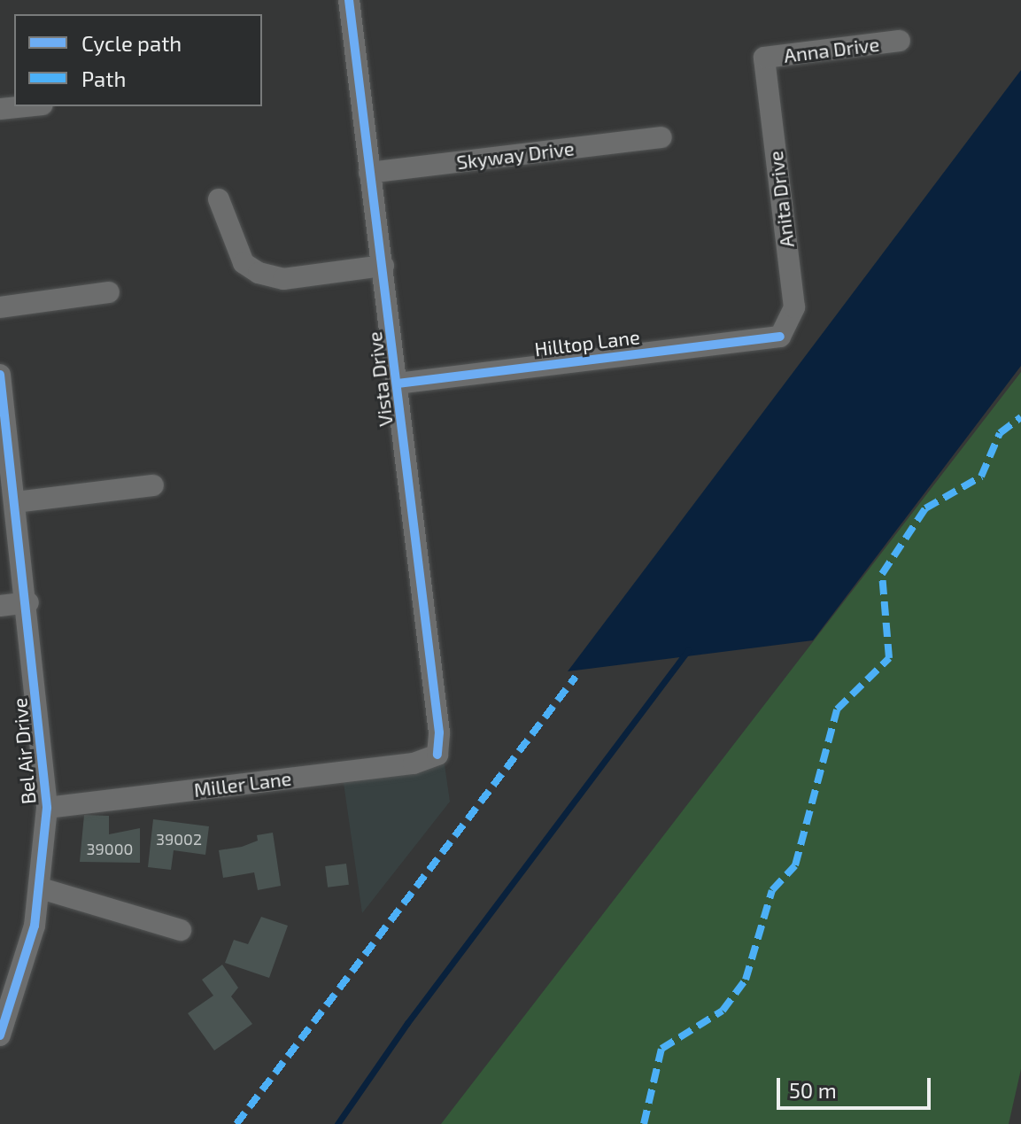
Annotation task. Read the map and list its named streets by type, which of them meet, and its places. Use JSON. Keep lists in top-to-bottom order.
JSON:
{
  "streets": {
    "street": [
      "Anna Drive",
      "Skyway Drive",
      "Anita Drive",
      "Hilltop Lane",
      "Vista Drive",
      "Bel Air Drive",
      "Miller Lane"
    ]
  },
  "crossings": [
    ["Anna Drive", "Anita Drive"],
    ["Skyway Drive", "Vista Drive"],
    ["Anita Drive", "Hilltop Lane"],
    ["Hilltop Lane", "Vista Drive"],
    ["Vista Drive", "Miller Lane"],
    ["Bel Air Drive", "Miller Lane"]
  ],
  "house_numbers": ["39002", "39000"],
  "legend": ["Cycle path", "Path"],
  "scale_bar": "50 m"
}
